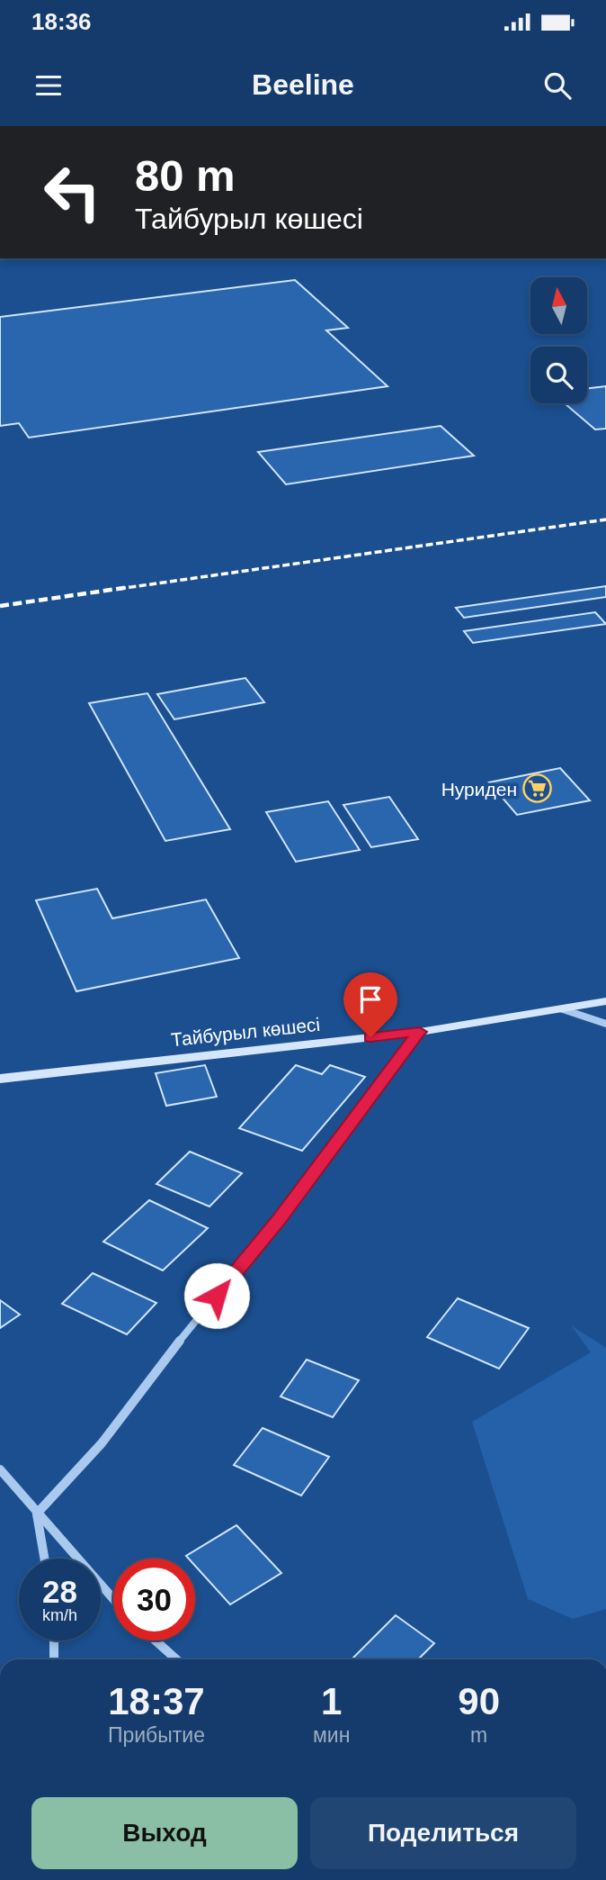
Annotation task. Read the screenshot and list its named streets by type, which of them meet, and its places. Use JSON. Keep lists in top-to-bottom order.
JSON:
{
  "streets": {
    "main road": ["Тайбурыл көшесі"]
  },
  "places": {
    "supermarket": ["Нуриден"]
  },
  "north": "top",
  "page": {
    "status": "18:36",
    "header": "Beeline",
    "turn": ["80 m", "Тайбурыл көшесі"],
    "speed": "28 km/h",
    "limit": "30",
    "eta": [
      "18:37",
      "Прибытие",
      "1",
      "мин",
      "90",
      "m"
    ],
    "buttons": ["Выход", "Поделиться"]
  }
}
